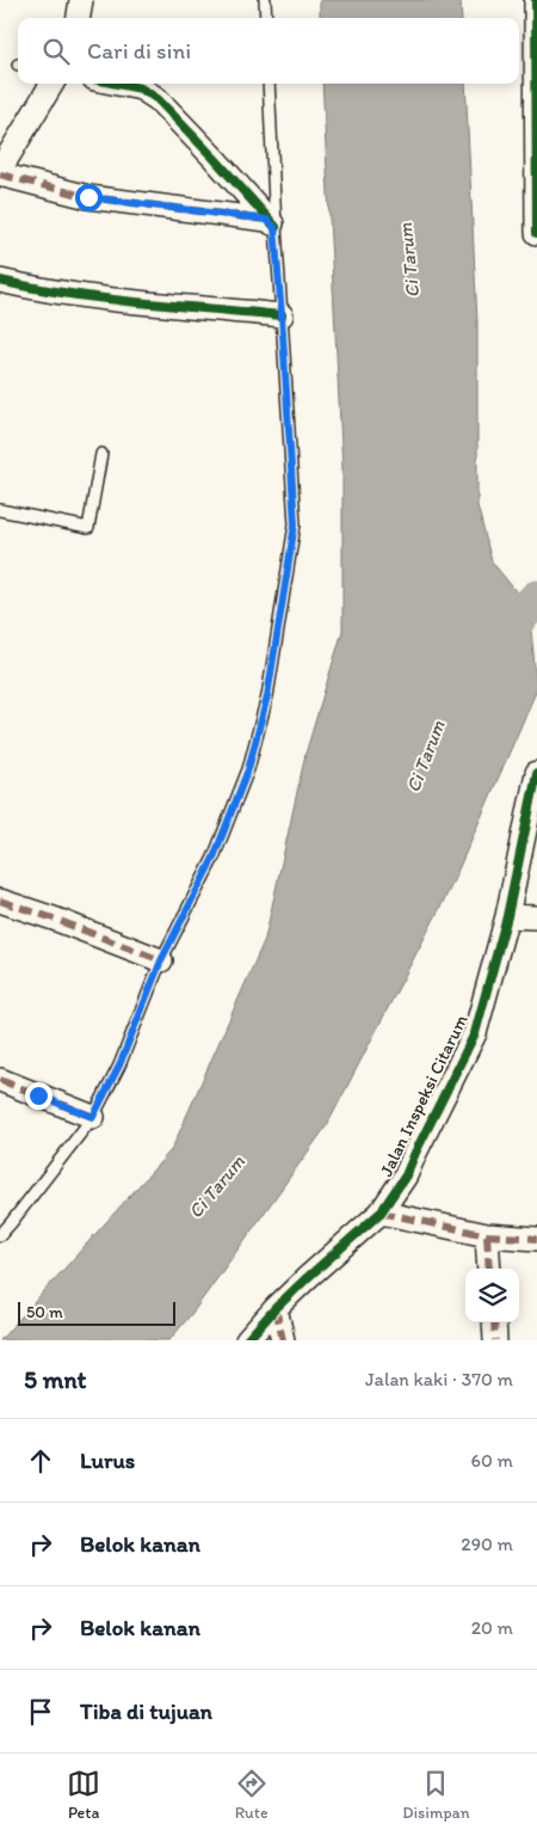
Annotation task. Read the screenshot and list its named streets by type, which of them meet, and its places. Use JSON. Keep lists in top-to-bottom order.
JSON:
{
  "streets": {
    "street": ["Jalan Inspeksi Citarum"]
  },
  "water": ["Ci Tarum"],
  "scale_bar": "50 m",
  "page": {
    "search": "Cari di sini",
    "scale": "50 m",
    "heading": ["5 mnt", "Jalan kaki · 370 m"],
    "list": [
      ["Lurus", "60 m"],
      ["Belok kanan", "290 m"],
      ["Belok kanan", "20 m"],
      "Tiba di tujuan"
    ],
    "nav": ["Peta", "Rute", "Disimpan"]
  }
}
